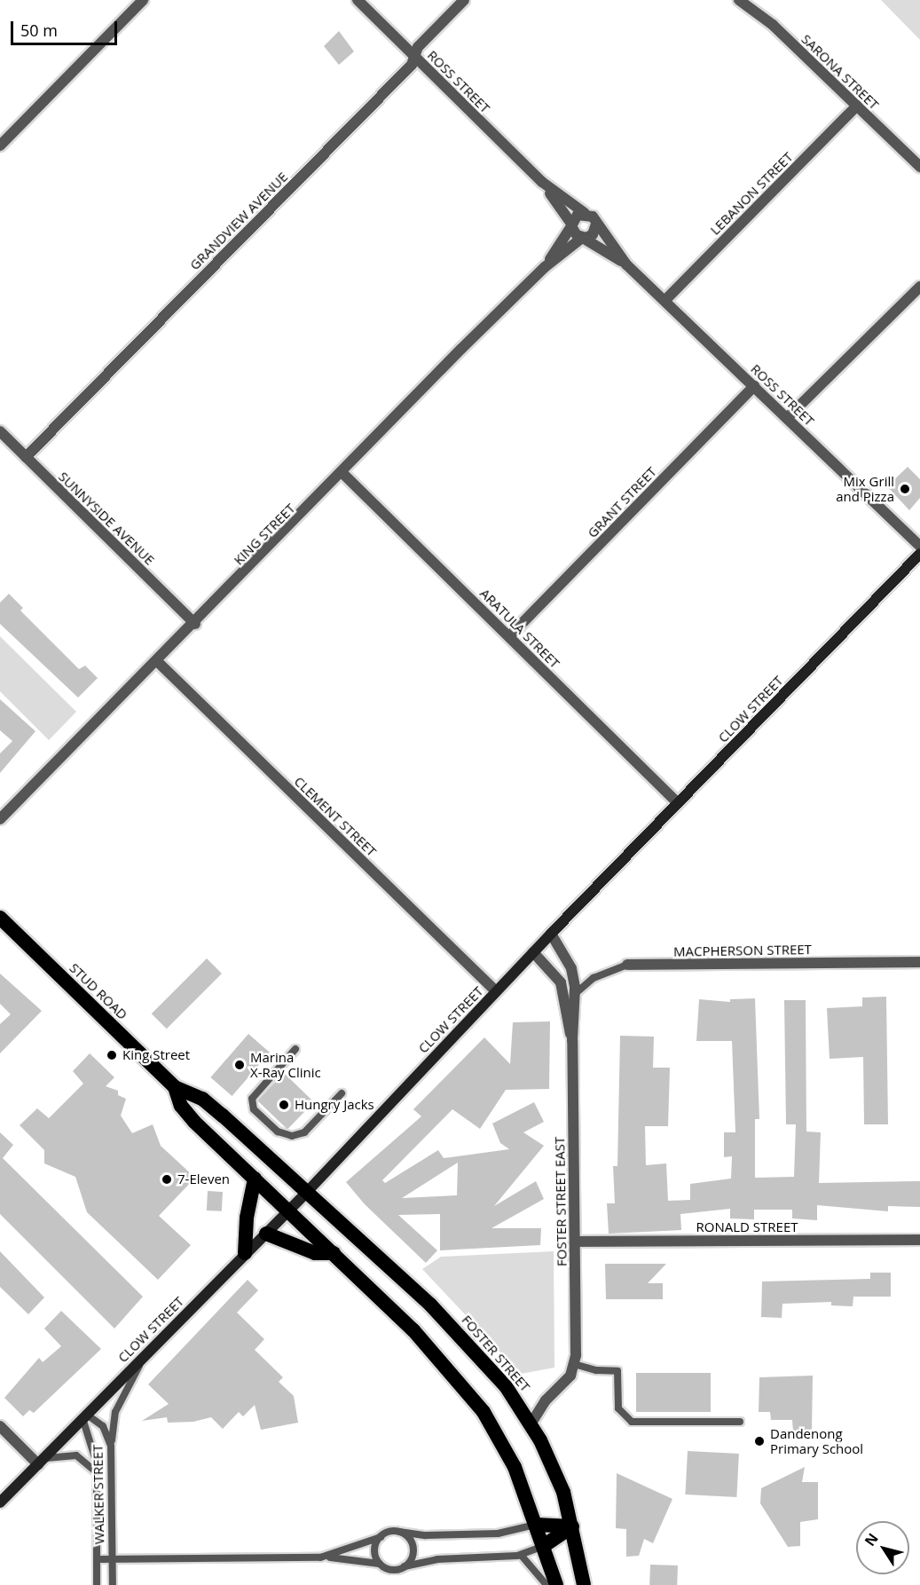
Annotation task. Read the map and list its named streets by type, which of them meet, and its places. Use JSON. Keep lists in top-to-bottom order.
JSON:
{
  "streets": {
    "highway": ["STUD ROAD", "FOSTER STREET"],
    "main road": ["CLOW STREET"],
    "street": [
      "SARONA STREET",
      "ROSS STREET",
      "LEBANON STREET",
      "GRANDVIEW AVENUE",
      "GRANT STREET",
      "SUNNYSIDE AVENUE",
      "KING STREET",
      "ARATULA STREET",
      "CLEMENT STREET",
      "MACPHERSON STREET",
      "FOSTER STREET EAST",
      "RONALD STREET"
    ],
    "lane": ["WALKER STREET"]
  },
  "crossings": [
    ["SARONA STREET", "LEBANON STREET"],
    ["ROSS STREET", "LEBANON STREET"],
    ["ROSS STREET", "GRANDVIEW AVENUE"],
    ["ROSS STREET", "GRANT STREET"],
    ["ROSS STREET", "KING STREET"],
    ["GRANDVIEW AVENUE", "SUNNYSIDE AVENUE"],
    ["GRANT STREET", "ARATULA STREET"],
    ["SUNNYSIDE AVENUE", "KING STREET"],
    ["KING STREET", "ARATULA STREET"],
    ["KING STREET", "CLEMENT STREET"],
    ["ARATULA STREET", "CLOW STREET"],
    ["CLOW STREET", "CLEMENT STREET"],
    ["CLOW STREET", "STUD ROAD"],
    ["CLOW STREET", "FOSTER STREET EAST"],
    ["CLOW STREET", "FOSTER STREET"],
    ["CLOW STREET", "WALKER STREET"],
    ["MACPHERSON STREET", "FOSTER STREET EAST"],
    ["STUD ROAD", "FOSTER STREET"],
    ["FOSTER STREET EAST", "RONALD STREET"]
  ],
  "places": [
    "Mix Grill and Pizza",
    "King Street",
    "Marina X-Ray Clinic",
    "Hungry Jacks",
    "7-Eleven",
    "Dandenong Primary School"
  ],
  "scale_bar": "50 m",
  "north": "top left"
}
